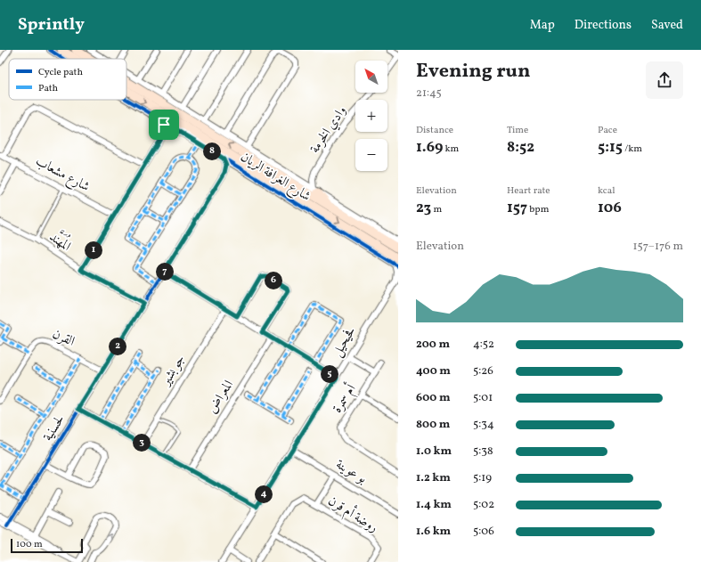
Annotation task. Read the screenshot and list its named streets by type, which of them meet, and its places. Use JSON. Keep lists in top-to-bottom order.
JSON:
{
  "streets": {
    "main road": ["شارع الغرافة الريان"],
    "street": [
      "وادي الخرمة",
      "شارع مشعاب",
      "المُهَنَّد",
      "القرن",
      "فحيحيل",
      "جو بشير",
      "المعراض",
      "أم سمرة",
      "لحسنية",
      "بو عوينة",
      "روضة أم قرن"
    ]
  },
  "crossings": [
    ["وادي الخرمة", "شارع الغرافة الريان"],
    ["شارع الغرافة الريان", "فحيحيل"],
    ["المُهَنَّد", "لحسنية"],
    ["القرن", "لحسنية"],
    ["فحيحيل", "بو عوينة"],
    ["بو عوينة", "روضة أم قرن"]
  ],
  "legend": ["Cycle path", "Path"],
  "scale_bar": "100 m",
  "north": "top left",
  "page": {
    "header": "Sprintly",
    "nav": ["Map", "Directions", "Saved"],
    "heading": ["Evening run", "21:45"],
    "map_buttons": ["+", "−"],
    "stats": [
      ["Distance", "1.69 km"],
      ["Time", "8:52"],
      ["Pace", "5:15 /km"],
      ["Elevation", "23 m"],
      ["Heart rate", "157 bpm"],
      ["kcal", "106"]
    ],
    "pins": [
      "8",
      "1",
      "7",
      "6",
      "2",
      "5",
      "3",
      "4"
    ],
    "chart": ["Elevation", "157–176 m"],
    "list": [
      {
        "name": "200 m",
        "note": "4:52"
      },
      {
        "name": "400 m",
        "note": "5:26"
      },
      {
        "name": "600 m",
        "note": "5:01"
      },
      {
        "name": "800 m",
        "note": "5:34"
      },
      {
        "name": "1.0 km",
        "note": "5:38"
      },
      {
        "name": "1.2 km",
        "note": "5:19"
      },
      {
        "name": "1.4 km",
        "note": "5:02"
      },
      {
        "name": "1.6 km",
        "note": "5:06"
      }
    ],
    "scale": "100 m"
  }
}
